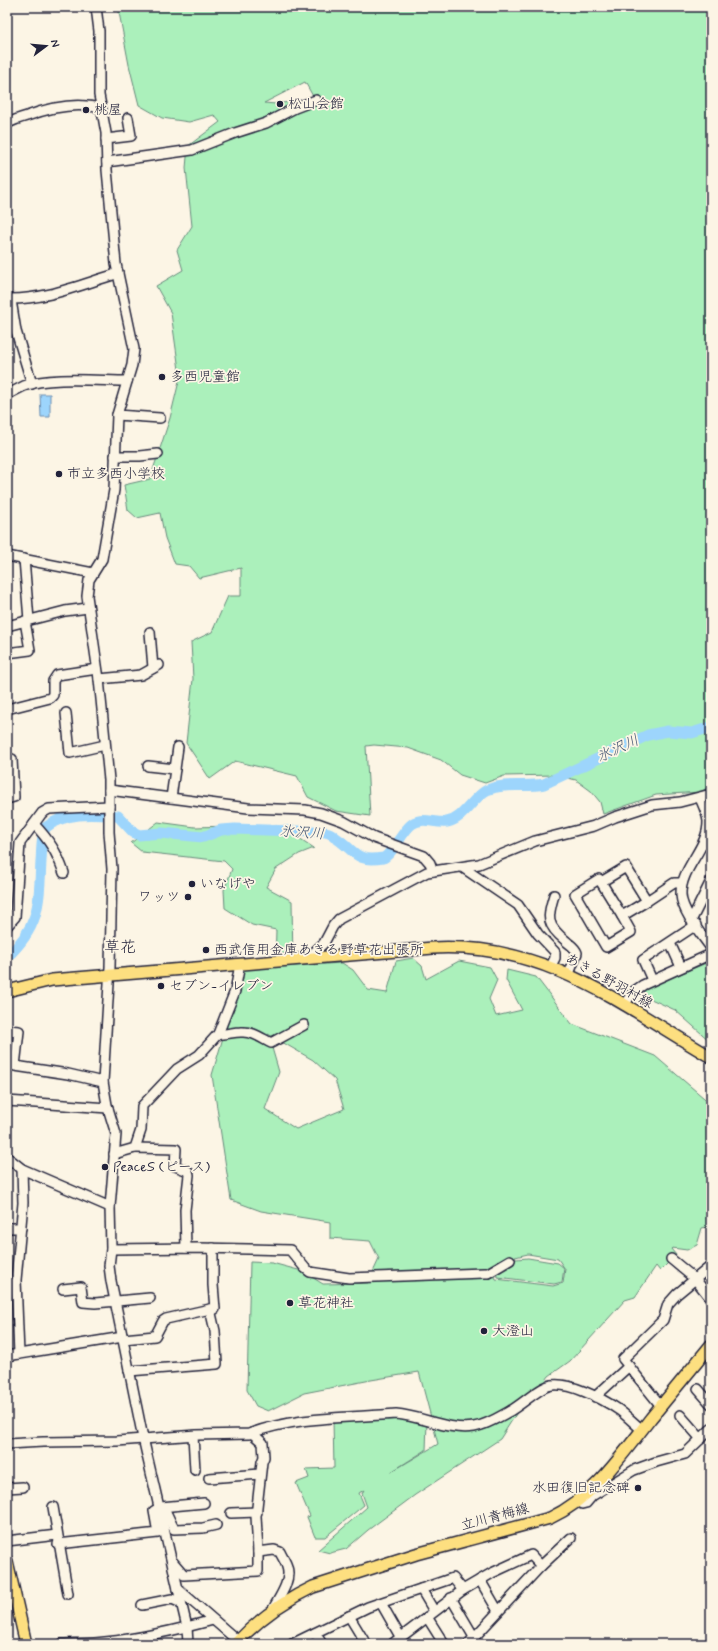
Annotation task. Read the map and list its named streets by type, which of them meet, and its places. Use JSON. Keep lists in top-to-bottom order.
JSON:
{
  "streets": {
    "main road": ["あきる野羽村線", "立川青梅線"]
  },
  "districts": ["草花"],
  "water": ["氷沢川"],
  "places": [
    "松山会館",
    "桃屋",
    "多西児童館",
    "市立多西小学校",
    "いなげや",
    "ワッツ",
    "西武信用金庫あきる野草花出張所",
    "セブン-イレブン",
    "PeaceS (ピース)",
    "草花神社",
    "大澄山",
    "水田復旧記念碑"
  ],
  "north": "right"
}
